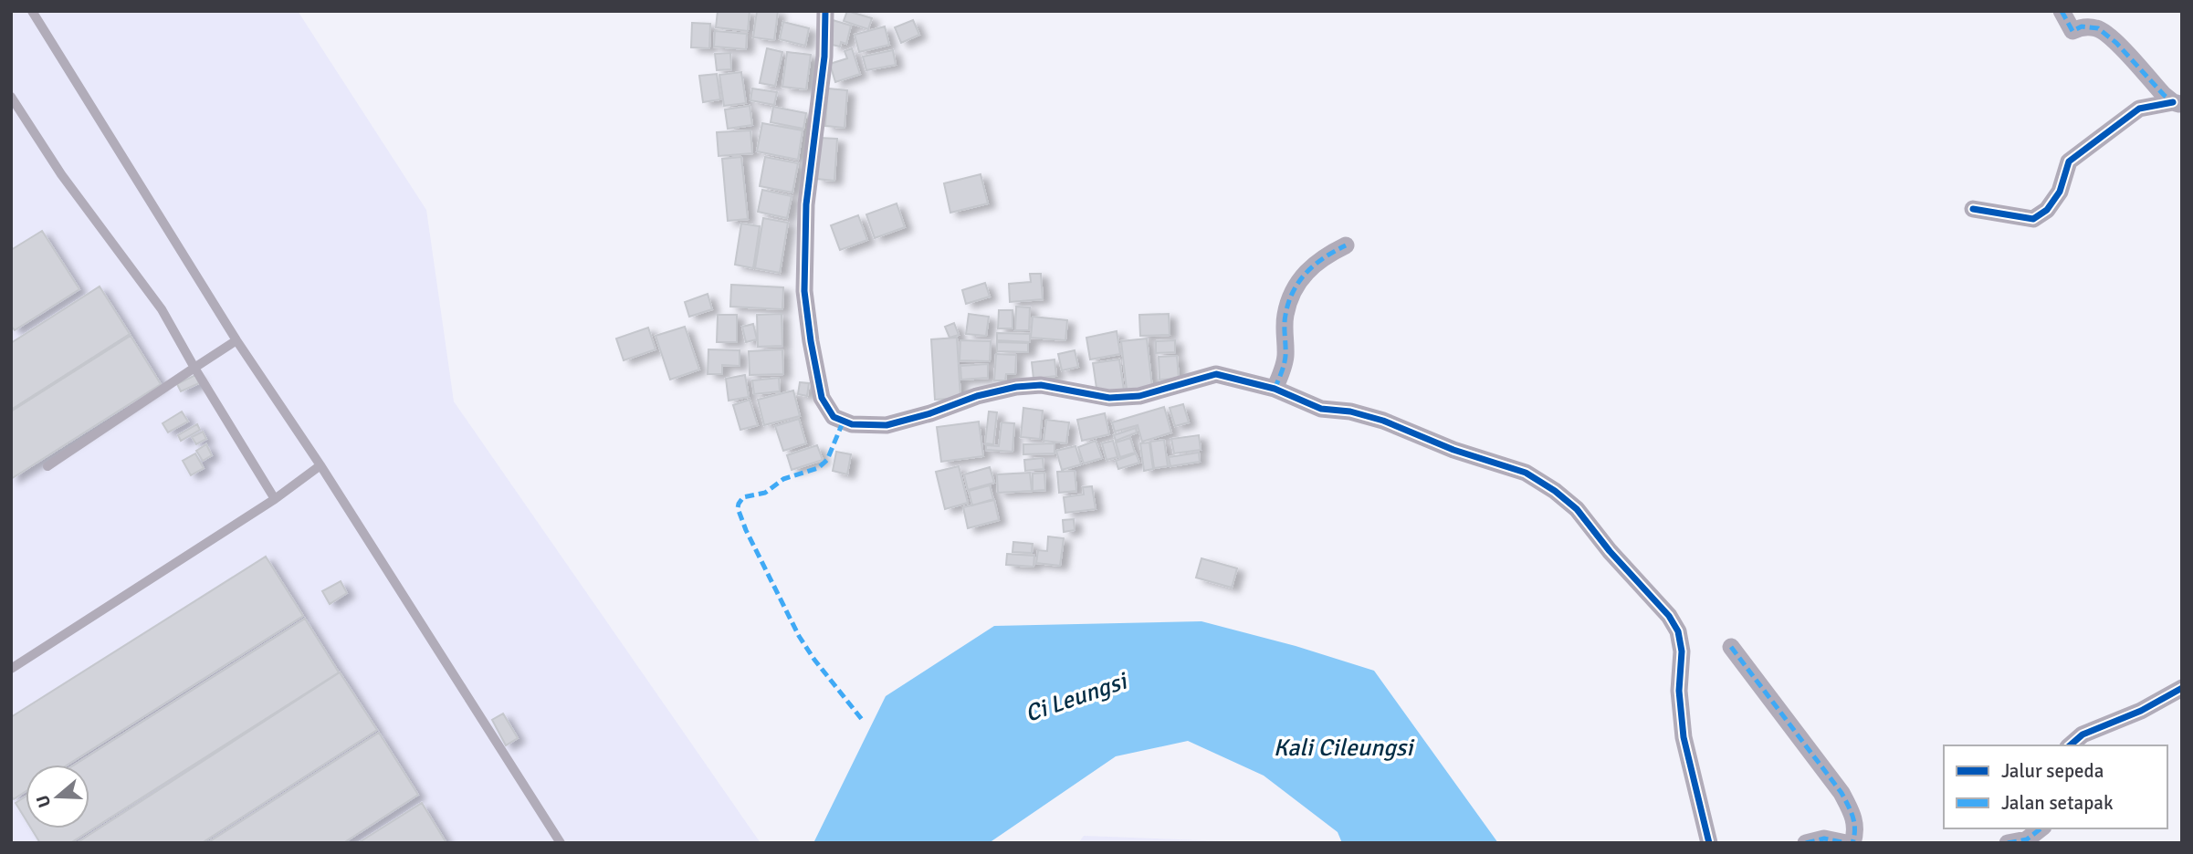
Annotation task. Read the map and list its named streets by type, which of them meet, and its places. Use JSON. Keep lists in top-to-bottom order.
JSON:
{
  "water": ["Ci Leungsi", "Kali Cileungsi"],
  "legend": ["Jalur sepeda", "Jalan setapak"],
  "north": "left"
}
